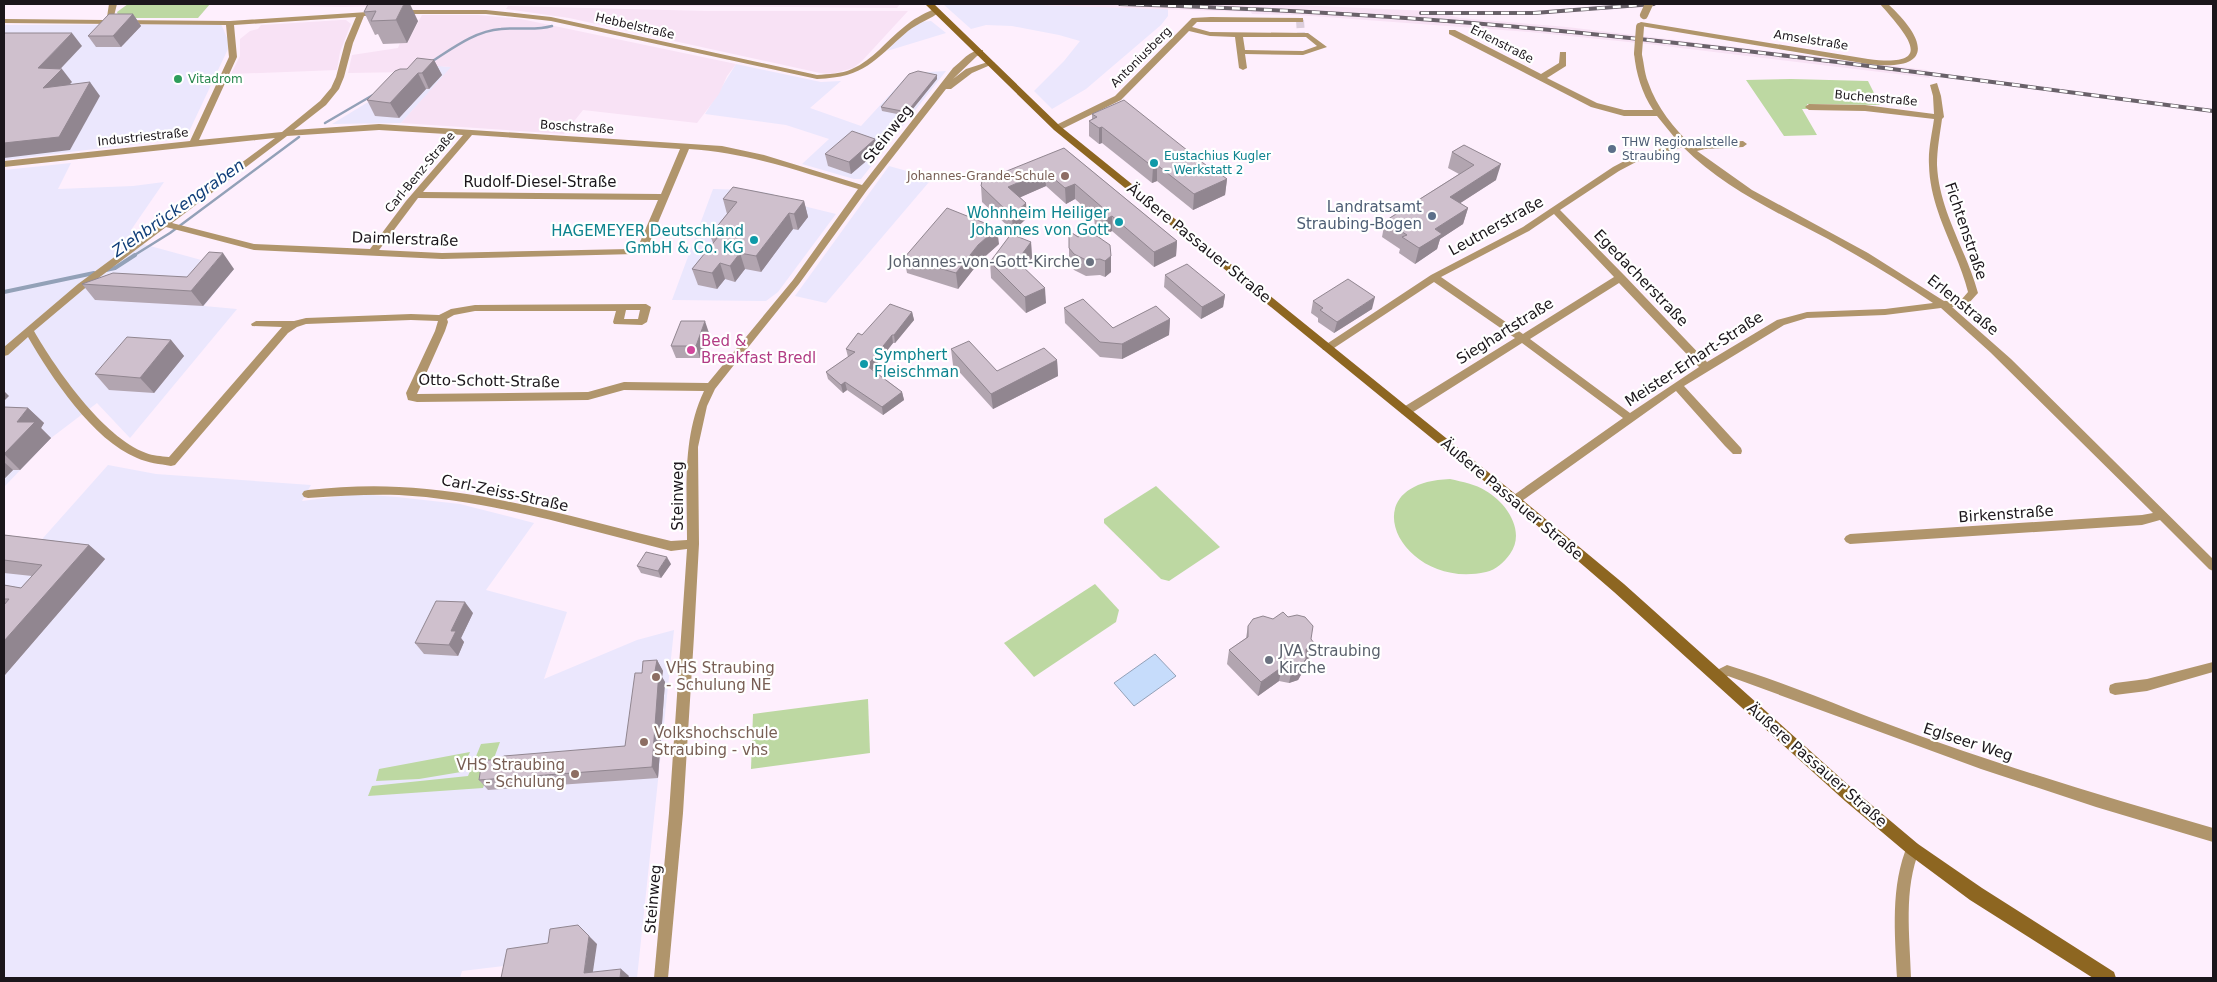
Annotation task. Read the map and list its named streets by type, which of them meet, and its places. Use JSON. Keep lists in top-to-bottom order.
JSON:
{
  "streets": {
    "main road": ["Äußere Passauer Straße"],
    "street": [
      "Hebbelstraße",
      "Amselstraße",
      "Erlenstraße",
      "Antoniusberg",
      "Buchenstraße",
      "Boschstraße",
      "Steinweg",
      "Industriestraße",
      "Carl-Benz-Straße",
      "Rudolf-Diesel-Straße",
      "Leutnerstraße",
      "Fichtenstraße",
      "Daimlerstraße",
      "Egedacherstraße",
      "Sieghartstraße",
      "Meister-Erhart-Straße",
      "Otto-Schott-Straße",
      "Carl-Zeiss-Straße",
      "Birkenstraße",
      "Eglseer Weg"
    ]
  },
  "crossings": [
    ["Hebbelstraße", "Äußere Passauer Straße"],
    ["Amselstraße", "Erlenstraße"],
    ["Erlenstraße", "Leutnerstraße"],
    ["Erlenstraße", "Fichtenstraße"],
    ["Erlenstraße", "Meister-Erhart-Straße"],
    ["Erlenstraße", "Birkenstraße"],
    ["Antoniusberg", "Äußere Passauer Straße"],
    ["Buchenstraße", "Fichtenstraße"],
    ["Boschstraße", "Steinweg"],
    ["Boschstraße", "Industriestraße"],
    ["Boschstraße", "Carl-Benz-Straße"],
    ["Steinweg", "Äußere Passauer Straße"],
    ["Steinweg", "Otto-Schott-Straße"],
    ["Steinweg", "Carl-Zeiss-Straße"],
    ["Carl-Benz-Straße", "Rudolf-Diesel-Straße"],
    ["Carl-Benz-Straße", "Daimlerstraße"],
    ["Rudolf-Diesel-Straße", "Daimlerstraße"],
    ["Leutnerstraße", "Äußere Passauer Straße"],
    ["Leutnerstraße", "Egedacherstraße"],
    ["Fichtenstraße", "Meister-Erhart-Straße"],
    ["Äußere Passauer Straße", "Sieghartstraße"],
    ["Äußere Passauer Straße", "Meister-Erhart-Straße"],
    ["Äußere Passauer Straße", "Eglseer Weg"],
    ["Egedacherstraße", "Sieghartstraße"],
    ["Egedacherstraße", "Meister-Erhart-Straße"]
  ],
  "water": ["Ziehbrückengraben"],
  "places": [
    "Vitadrom",
    "THW Regionalstelle Straubing",
    "Eustachius Kugler – Werkstatt 2",
    "Johannes-Grande-Schule",
    "Landratsamt Straubing-Bogen",
    "Wohnheim Heiliger Johannes von Gott",
    "HAGEMEYER Deutschland GmbH & Co. KG",
    "Johannes-von-Gott-Kirche",
    "Bed & Breakfast Bredl",
    "Symphert Fleischman",
    "JVA Straubing Kirche",
    "VHS Straubing - Schulung NE",
    "Volkshochschule Straubing - vhs",
    "VHS Straubing - Schulung"
  ]
}
